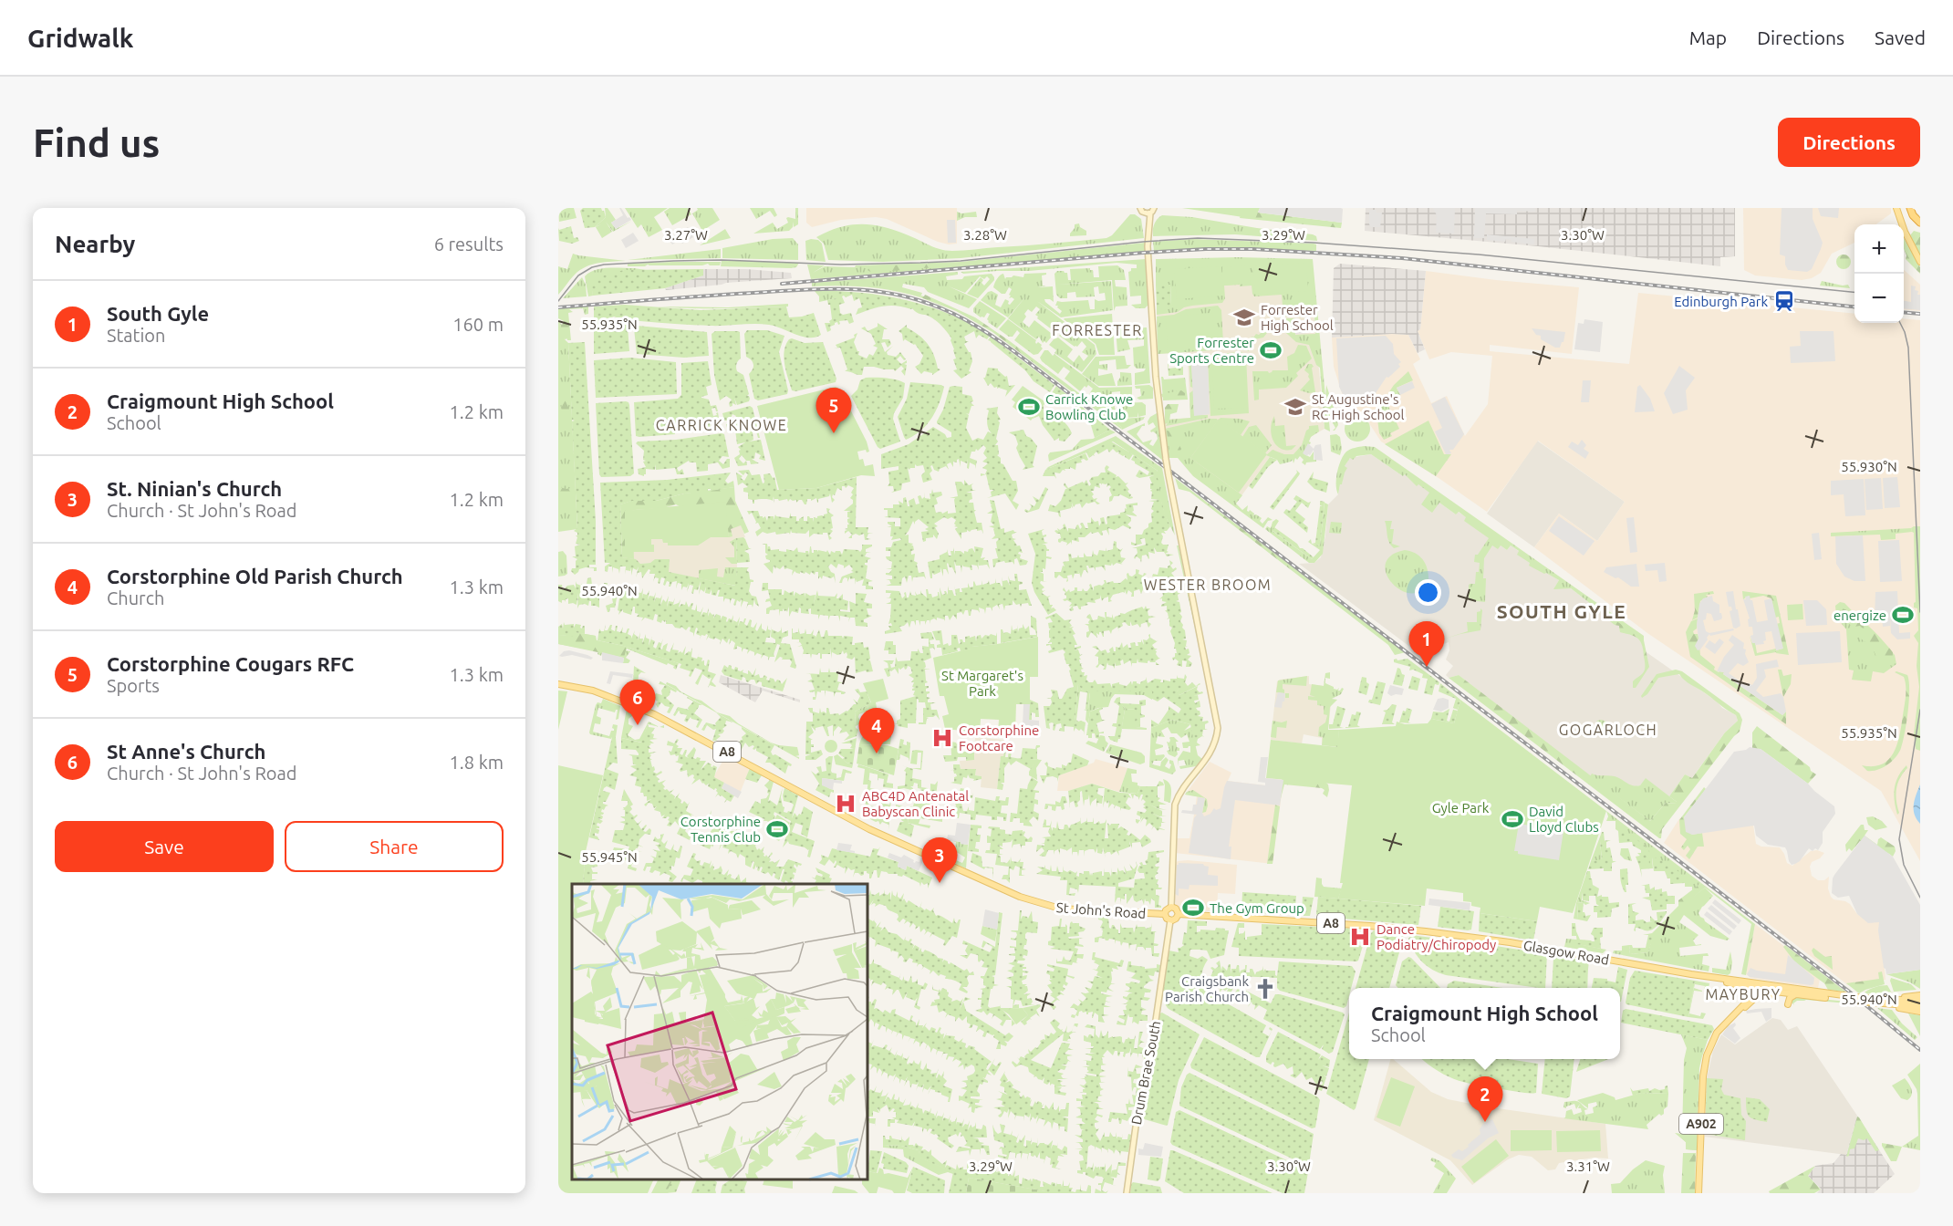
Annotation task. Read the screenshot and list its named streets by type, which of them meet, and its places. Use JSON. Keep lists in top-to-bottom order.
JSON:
{
  "streets": {
    "main road": [
      "A8",
      "St John's Road",
      "Glasgow Road",
      "Drum Brae South",
      "A902"
    ]
  },
  "crossings": [
    ["A8", "Glasgow Road"],
    ["A8", "A902"],
    ["St John's Road", "Glasgow Road"],
    ["St John's Road", "Drum Brae South"],
    ["Glasgow Road", "Drum Brae South"],
    ["Glasgow Road", "A902"]
  ],
  "districts": [
    "FORRESTER",
    "CARRICK KNOWE",
    "WESTER BROOM",
    "SOUTH GYLE",
    "GOGARLOCH",
    "MAYBURY"
  ],
  "parks": ["St Margaret's Park", "Gyle Park"],
  "places": {
    "station": ["Edinburgh Park"],
    "school or university": ["Forrester High School", "St Augustine's RC High School"],
    "sports": [
      "Forrester Sports Centre",
      "Carrick Knowe Bowling Club",
      "energize",
      "David Lloyd Clubs",
      "Corstorphine Tennis Club",
      "The Gym Group"
    ],
    "hospital": ["Corstorphine Footcare", "ABC4D Antenatal Babyscan Clinic", "Dance Podiatry/Chiropody"],
    "church": ["Craigsbank Parish Church"]
  },
  "page": {
    "header": "Gridwalk",
    "nav": ["Map", "Directions", "Saved"],
    "buttons": [
      "Directions",
      ["Save", "Share"]
    ],
    "title": "Find us",
    "heading": ["Nearby", "6 results"],
    "map_buttons": ["+", "−"],
    "list": [
      {
        "mark": "1",
        "name": "South Gyle",
        "note": "Station",
        "value": "160 m"
      },
      {
        "mark": "2",
        "name": "Craigmount High School",
        "note": "School",
        "value": "1.2 km"
      },
      {
        "mark": "3",
        "name": "St. Ninian's Church",
        "note": "Church · St John's Road",
        "value": "1.2 km"
      },
      {
        "mark": "4",
        "name": "Corstorphine Old Parish Church",
        "note": "Church",
        "value": "1.3 km"
      },
      {
        "mark": "5",
        "name": "Corstorphine Cougars RFC",
        "note": "Sports",
        "value": "1.3 km"
      },
      {
        "mark": "6",
        "name": "St Anne's Church",
        "note": "Church · St John's Road",
        "value": "1.8 km"
      }
    ],
    "pins": [
      "5",
      "1",
      "6",
      "4",
      "3",
      "2"
    ],
    "popup": ["Craigmount High School", "School"]
  },
  "coordinates": [
    "3.27°W",
    "3.28°W",
    "3.29°W",
    "3.30°W",
    "55.935°N",
    "55.930°N",
    "55.940°N",
    "55.945°N",
    "3.31°W"
  ]
}
